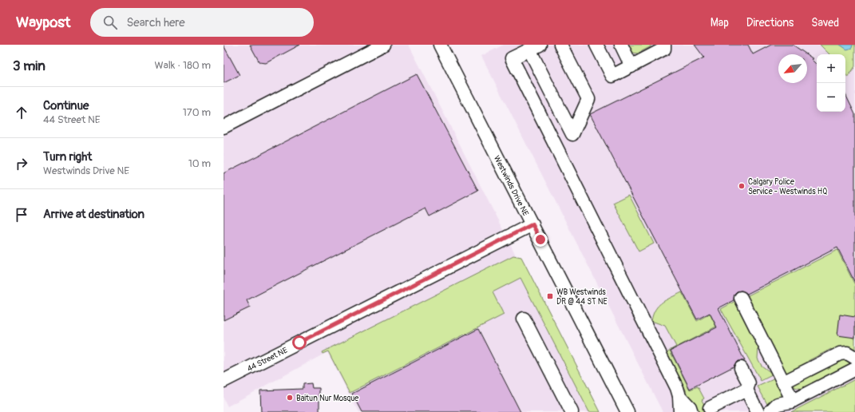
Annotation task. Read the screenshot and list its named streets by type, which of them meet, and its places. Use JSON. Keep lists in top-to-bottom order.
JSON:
{
  "streets": {
    "street": ["Westwinds Drive NE", "44 Street NE"]
  },
  "crossings": [
    ["Westwinds Drive NE", "44 Street NE"]
  ],
  "places": {
    "other": ["Calgary Police Service - Westwinds HQ", "Baitun Nur Mosque"],
    "transit": ["WB Westwinds DR @ 44 ST NE"]
  },
  "north": "bottom left",
  "page": {
    "header": "Waypost",
    "search": "Search here",
    "nav": ["Map", "Directions", "Saved"],
    "heading": ["3 min", "Walk · 180 m"],
    "map_buttons": ["+", "−"],
    "list": [
      ["Continue", "44 Street NE", "170 m"],
      ["Turn right", "Westwinds Drive NE", "10 m"],
      "Arrive at destination"
    ]
  }
}
